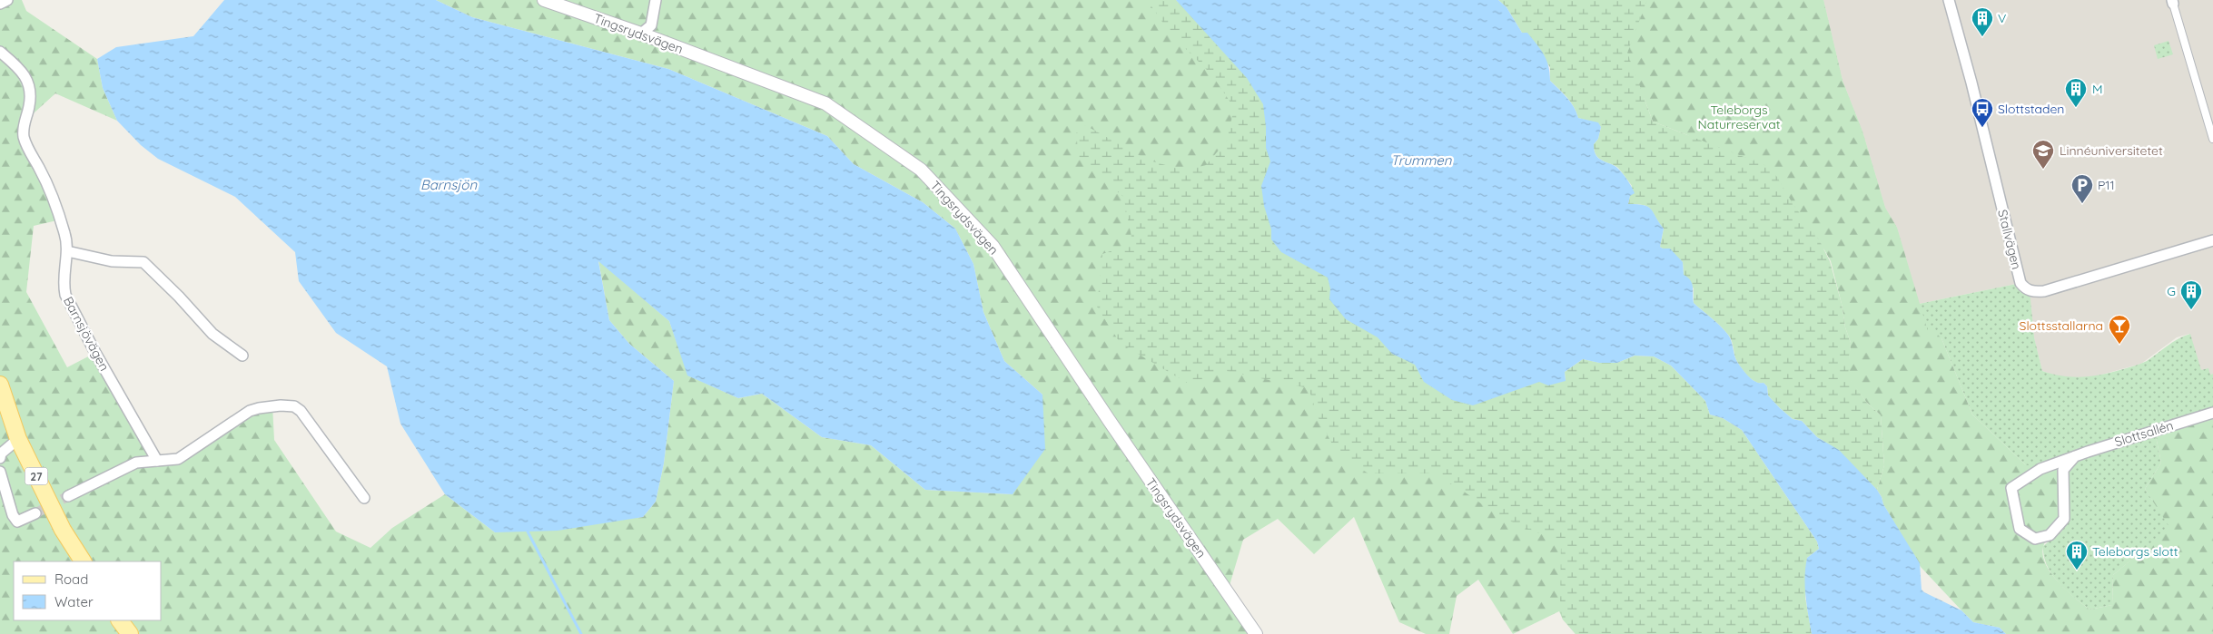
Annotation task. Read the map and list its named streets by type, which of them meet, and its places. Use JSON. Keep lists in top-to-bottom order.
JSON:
{
  "streets": {
    "main road": ["27"],
    "street": [
      "Tingsrydsvägen",
      "Stallvägen",
      "Barnsjövägen",
      "Slottsallén"
    ]
  },
  "water": ["Trummen", "Barnsjön"],
  "parks": ["Teleborgs Naturreservat"],
  "places": {
    "building": [
      "V",
      "M",
      "G",
      "Teleborgs slott"
    ],
    "bus stop": ["Slottstaden"],
    "school or university": ["Linnéuniversitetet"],
    "parking": ["P11"],
    "bar": ["Slottsstallarna"]
  },
  "legend": ["Road", "Water"]
}
